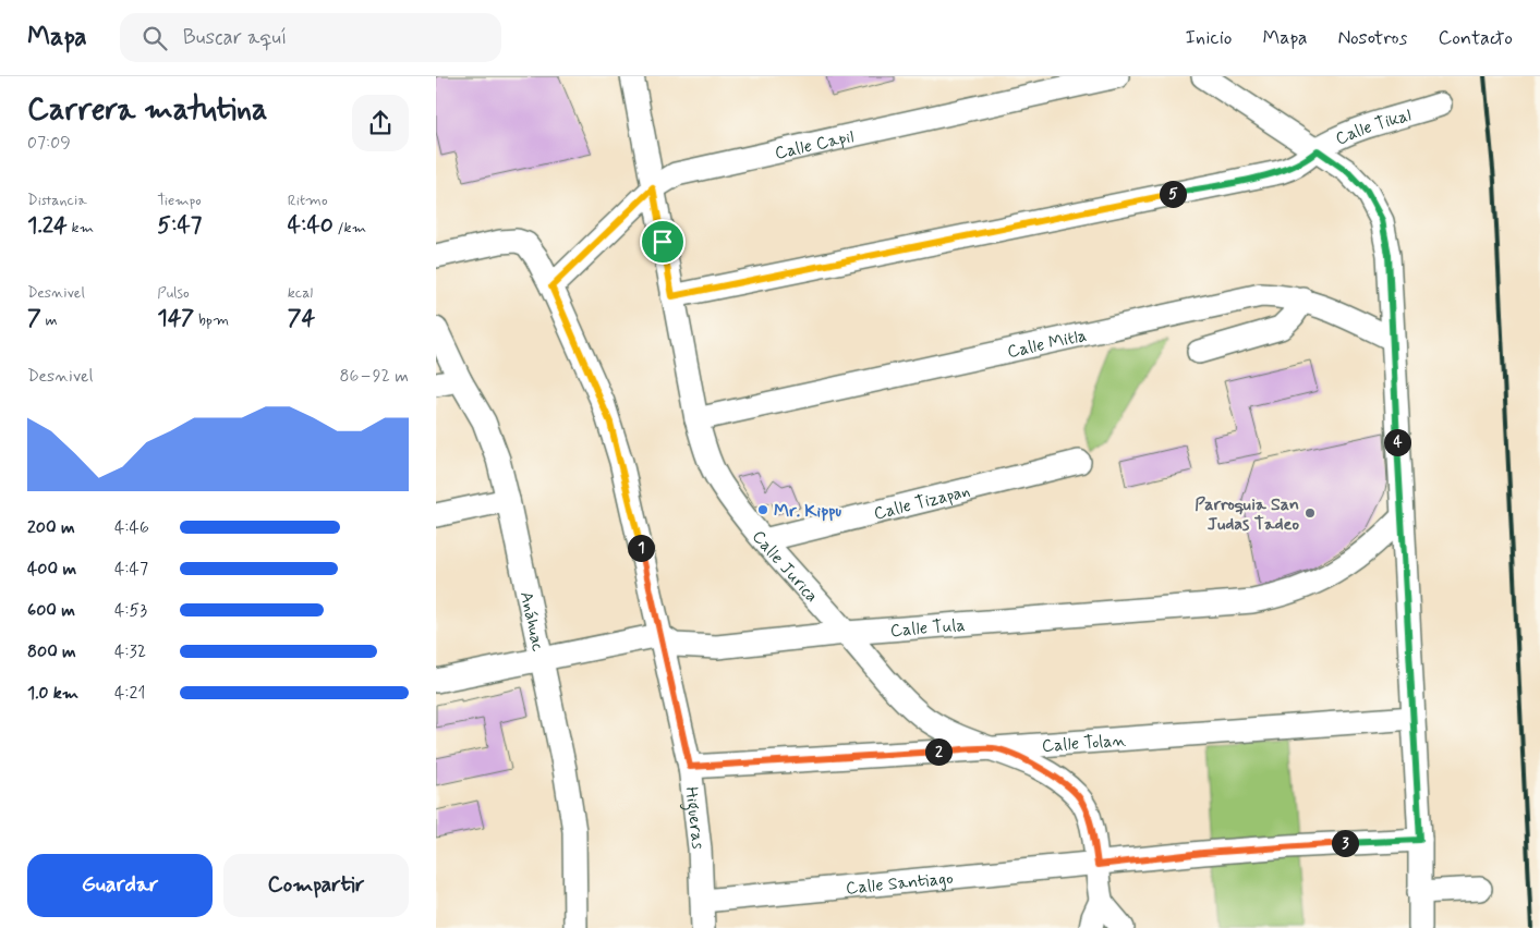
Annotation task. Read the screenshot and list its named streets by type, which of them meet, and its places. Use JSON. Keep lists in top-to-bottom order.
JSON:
{
  "streets": {
    "street": [
      "Calle Tikal",
      "Calle Capil",
      "Calle Mitla",
      "Calle Tizapan",
      "Calle Jurica",
      "Anáhuac",
      "Calle Tula",
      "Calle Tolan",
      "Higueras",
      "Calle Santiago"
    ]
  },
  "crossings": [
    ["Calle Tikal", "Calle Jurica"],
    ["Calle Capil", "Calle Jurica"],
    ["Calle Capil", "Higueras"],
    ["Calle Mitla", "Calle Jurica"],
    ["Calle Tizapan", "Calle Jurica"],
    ["Calle Jurica", "Calle Tula"],
    ["Calle Jurica", "Calle Tolan"],
    ["Calle Jurica", "Calle Santiago"],
    ["Calle Tula", "Higueras"],
    ["Calle Tolan", "Higueras"],
    ["Higueras", "Calle Santiago"]
  ],
  "places": ["Mr. Kippu", "Parroquia San Judas Tadeo"],
  "page": {
    "header": "Mapa",
    "search": "Buscar aquí",
    "nav": [
      "Inicio",
      "Mapa",
      "Nosotros",
      "Contacto"
    ],
    "heading": ["Carrera matutina", "07:09"],
    "stats": [
      ["Distancia", "1.24 km"],
      ["Tiempo", "5:47"],
      ["Ritmo", "4:40 /km"],
      ["Desnivel", "7 m"],
      ["Pulso", "147 bpm"],
      ["kcal", "74"]
    ],
    "pins": [
      "5",
      "4",
      "1",
      "2",
      "3"
    ],
    "chart": ["Desnivel", "86–92 m"],
    "list": [
      {
        "name": "200 m",
        "note": "4:46"
      },
      {
        "name": "400 m",
        "note": "4:47"
      },
      {
        "name": "600 m",
        "note": "4:53"
      },
      {
        "name": "800 m",
        "note": "4:32"
      },
      {
        "name": "1.0 km",
        "note": "4:21"
      }
    ],
    "buttons": ["Guardar", "Compartir"]
  }
}
